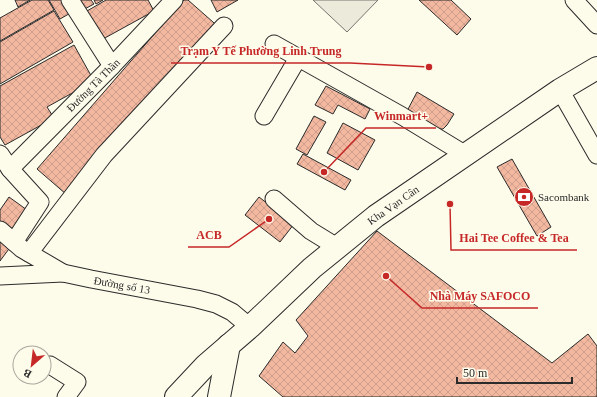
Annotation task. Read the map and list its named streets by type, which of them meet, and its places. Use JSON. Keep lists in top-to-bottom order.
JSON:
{
  "streets": {
    "main road": ["Kha Vạn Cân"],
    "street": ["Đường Tà Thần", "Đường số 13"]
  },
  "crossings": [
    ["Kha Vạn Cân", "Đường số 13"]
  ],
  "places": {
    "other": [
      "Trạm Y Tế Phường Linh Trung",
      "Winmart+",
      "Hai Tee Coffee & Tea",
      "ACB",
      "Nhà Máy SAFOCO"
    ],
    "bank": ["Sacombank"]
  },
  "scale_bar": "50 m",
  "north": "bottom left"
}
